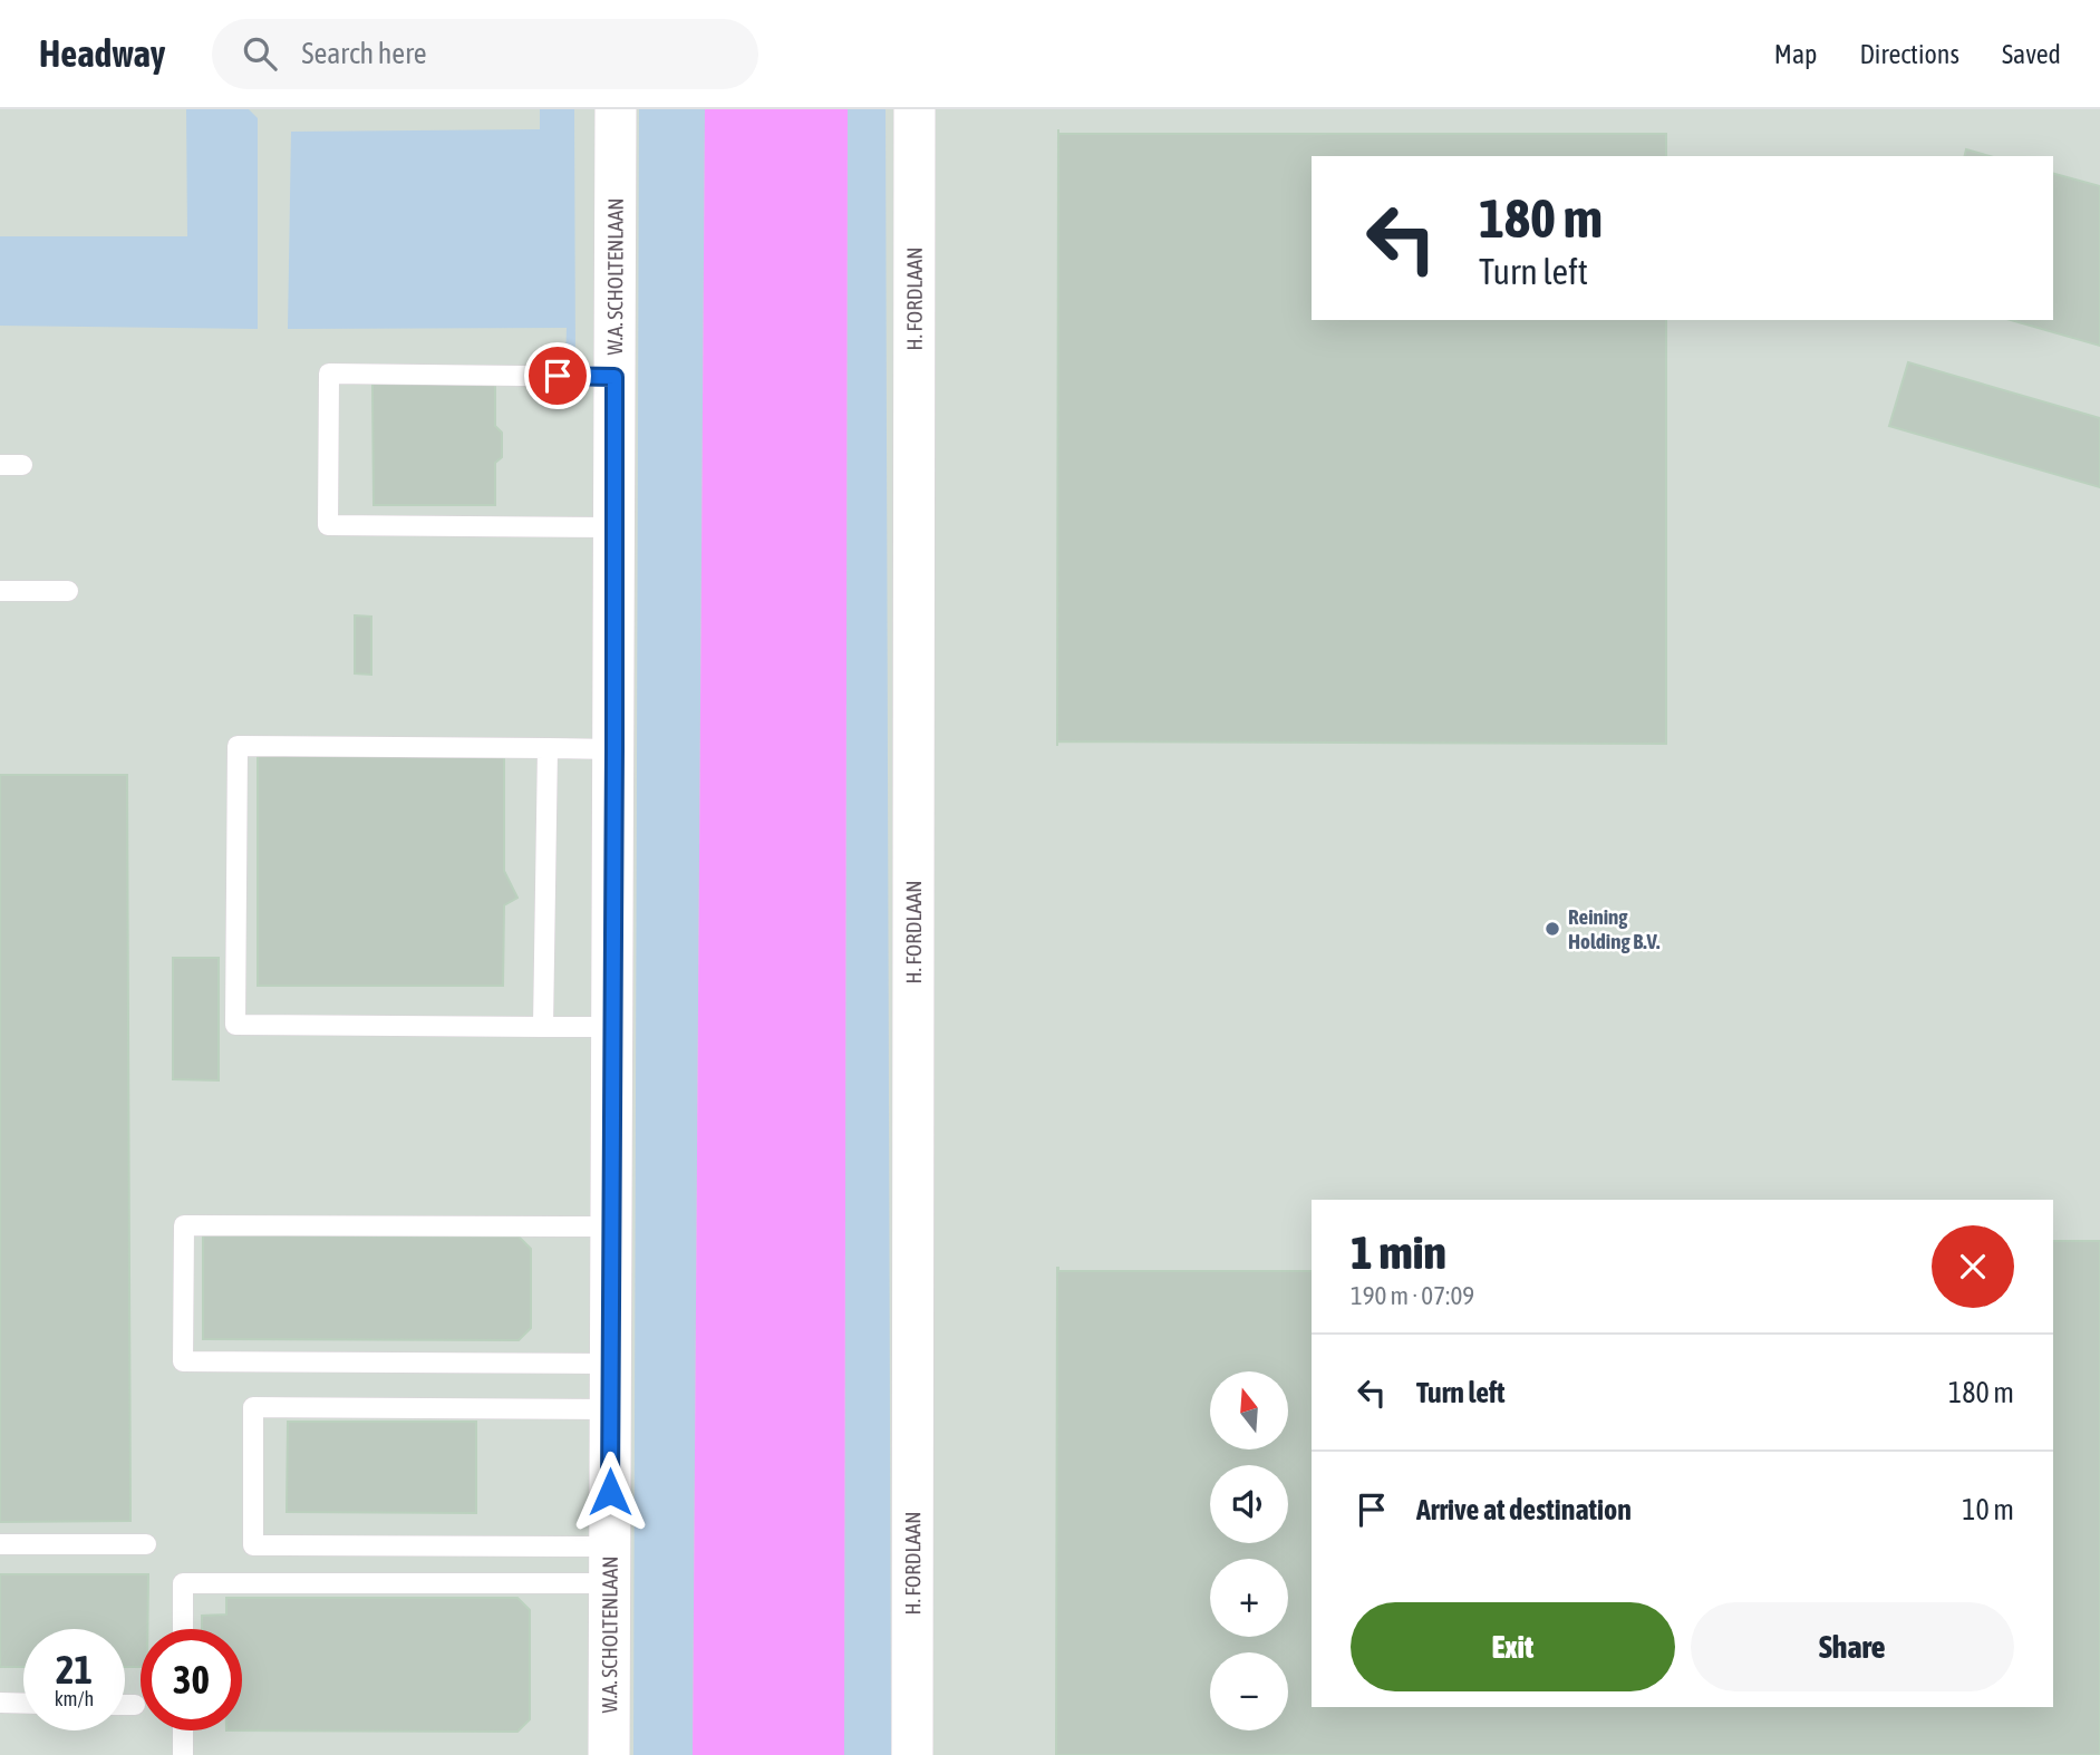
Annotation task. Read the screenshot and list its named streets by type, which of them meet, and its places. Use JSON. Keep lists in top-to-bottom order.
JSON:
{
  "streets": {
    "street": ["W.A. SCHOLTENLAAN", "H. FORDLAAN"]
  },
  "places": ["Reining Holding B.V."],
  "north": "top",
  "page": {
    "header": "Headway",
    "search": "Search here",
    "nav": ["Map", "Directions", "Saved"],
    "turn": ["180 m", "Turn left"],
    "heading": ["1 min", "190 m · 07:09"],
    "list": [
      {
        "name": "Turn left",
        "value": "180 m"
      },
      {
        "name": "Arrive at destination",
        "value": "10 m"
      }
    ],
    "map_buttons": ["+", "−"],
    "buttons": ["Exit", "Share"],
    "speed": "21 km/h",
    "limit": "30"
  }
}
